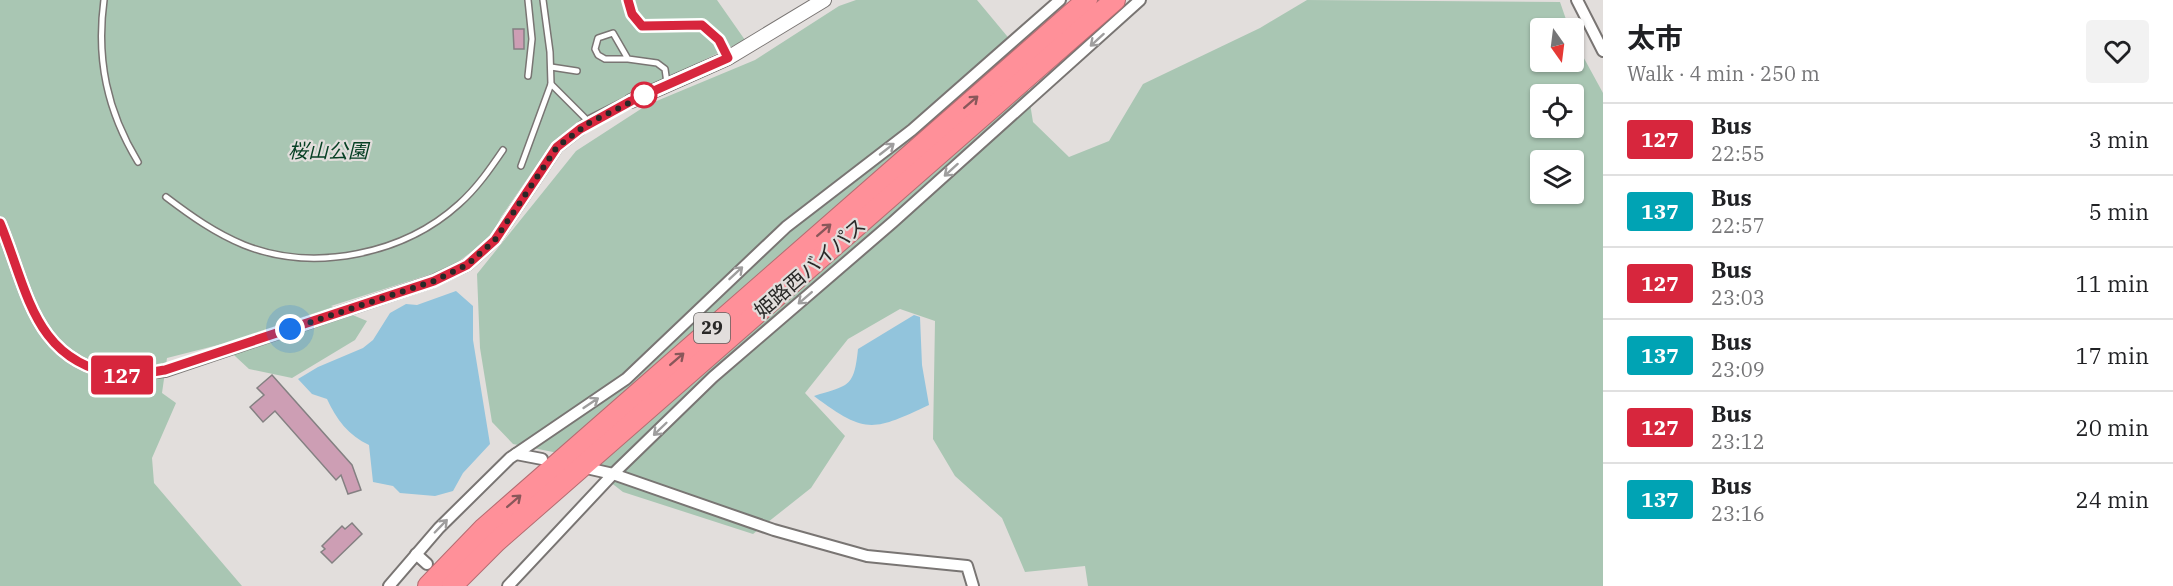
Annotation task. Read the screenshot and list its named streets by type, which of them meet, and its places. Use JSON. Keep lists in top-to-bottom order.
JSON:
{
  "streets": {
    "highway": ["姫路西バイパス", "29"]
  },
  "parks": ["桜山公園"],
  "lines": ["bus line 127"],
  "north": "bottom",
  "page": {
    "on_map": "127",
    "heading": ["太市", "Walk · 4 min · 250 m"],
    "list": [
      {
        "mark": "127",
        "name": "Bus",
        "note": "22:55",
        "value": "3 min"
      },
      {
        "mark": "137",
        "name": "Bus",
        "note": "22:57",
        "value": "5 min"
      },
      {
        "mark": "127",
        "name": "Bus",
        "note": "23:03",
        "value": "11 min"
      },
      {
        "mark": "137",
        "name": "Bus",
        "note": "23:09",
        "value": "17 min"
      },
      {
        "mark": "127",
        "name": "Bus",
        "note": "23:12",
        "value": "20 min"
      },
      {
        "mark": "137",
        "name": "Bus",
        "note": "23:16",
        "value": "24 min"
      }
    ]
  }
}
